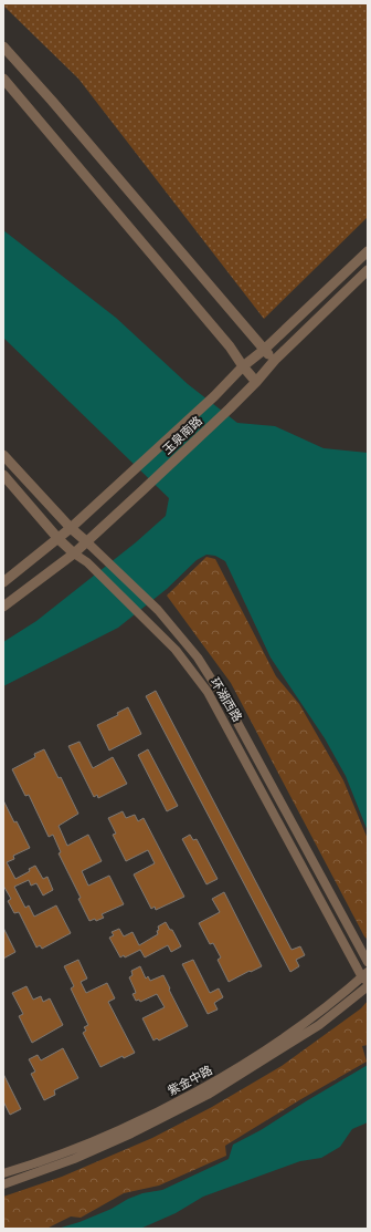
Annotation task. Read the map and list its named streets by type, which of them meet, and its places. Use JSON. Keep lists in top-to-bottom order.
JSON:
{
  "streets": {
    "street": ["玉泉南路", "环湖西路", "紫金中路"]
  },
  "crossings": [
    ["玉泉南路", "环湖西路"],
    ["环湖西路", "紫金中路"]
  ]
}
